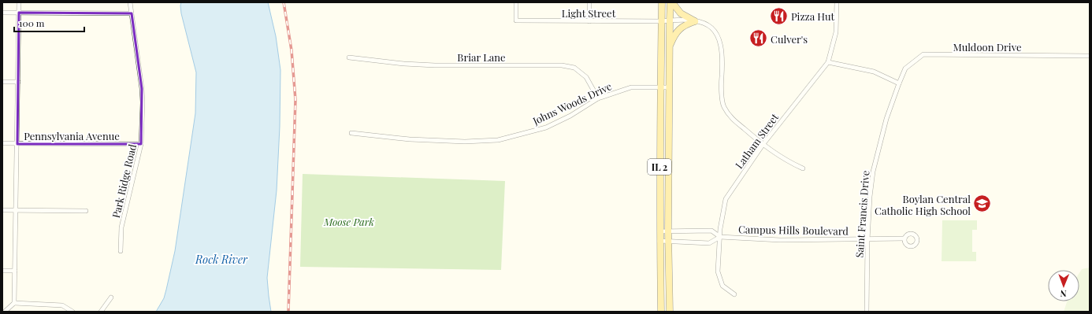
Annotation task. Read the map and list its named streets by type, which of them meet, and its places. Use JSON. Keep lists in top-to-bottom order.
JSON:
{
  "streets": {
    "main road": ["IL 2"],
    "street": [
      "Light Street",
      "Muldoon Drive",
      "Briar Lane",
      "Johns Woods Drive",
      "Pennsylvania Avenue",
      "Latham Street",
      "Park Ridge Road",
      "Saint Francis Drive",
      "Campus Hills Boulevard"
    ]
  },
  "crossings": [
    ["Light Street", "Latham Street"],
    ["Light Street", "IL 2"],
    ["Muldoon Drive", "Saint Francis Drive"],
    ["Briar Lane", "Johns Woods Drive"],
    ["Johns Woods Drive", "IL 2"],
    ["Pennsylvania Avenue", "Park Ridge Road"],
    ["Latham Street", "Campus Hills Boulevard"],
    ["IL 2", "Campus Hills Boulevard"],
    ["Saint Francis Drive", "Campus Hills Boulevard"]
  ],
  "water": ["Rock River"],
  "parks": ["Moose Park"],
  "places": {
    "restaurant": ["Pizza Hut", "Culver's"],
    "school or university": ["Boylan Central Catholic High School"]
  },
  "scale_bar": "100 m",
  "north": "bottom"
}
